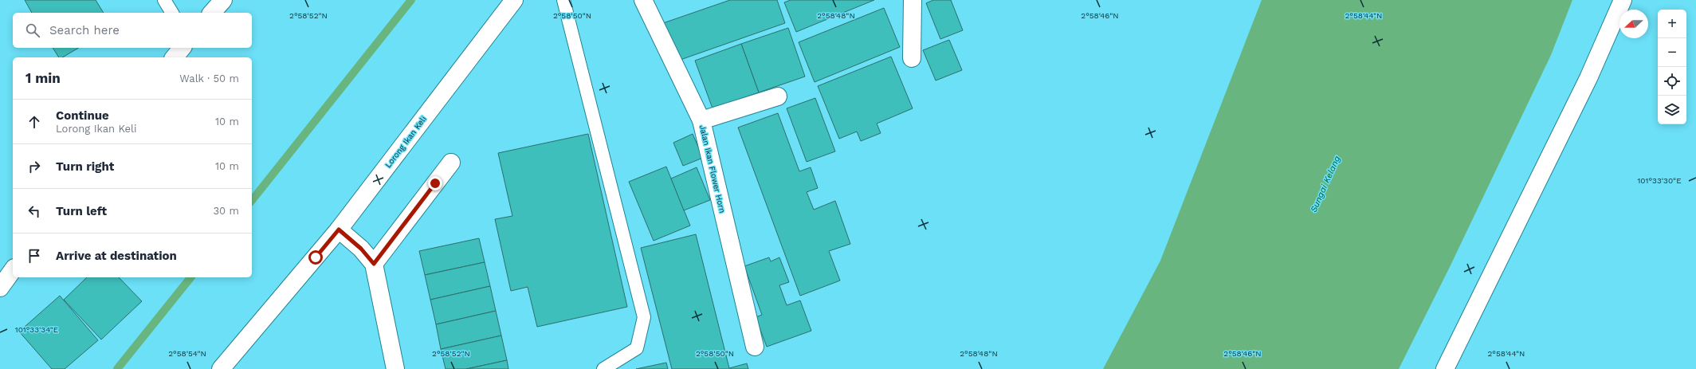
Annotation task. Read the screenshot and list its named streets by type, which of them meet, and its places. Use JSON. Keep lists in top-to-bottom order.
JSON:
{
  "streets": {
    "street": ["Lorong Ikan Keli", "Jalan Ikan Flower Horn"]
  },
  "water": ["Sungai Kelang"],
  "north": "left",
  "page": {
    "map_buttons": ["+", "−"],
    "search": "Search here",
    "heading": ["1 min", "Walk · 50 m"],
    "list": [
      ["Continue", "Lorong Ikan Keli", "10 m"],
      ["Turn right", "10 m"],
      ["Turn left", "30 m"],
      "Arrive at destination"
    ]
  },
  "coordinates": [
    "2°58'52\"N",
    "2°58'50\"N",
    "2°58'48\"N",
    "2°58'46\"N",
    "2°58'44\"N",
    "101°33'30\"E",
    "101°33'34\"E",
    "2°58'54\"N"
  ]
}
